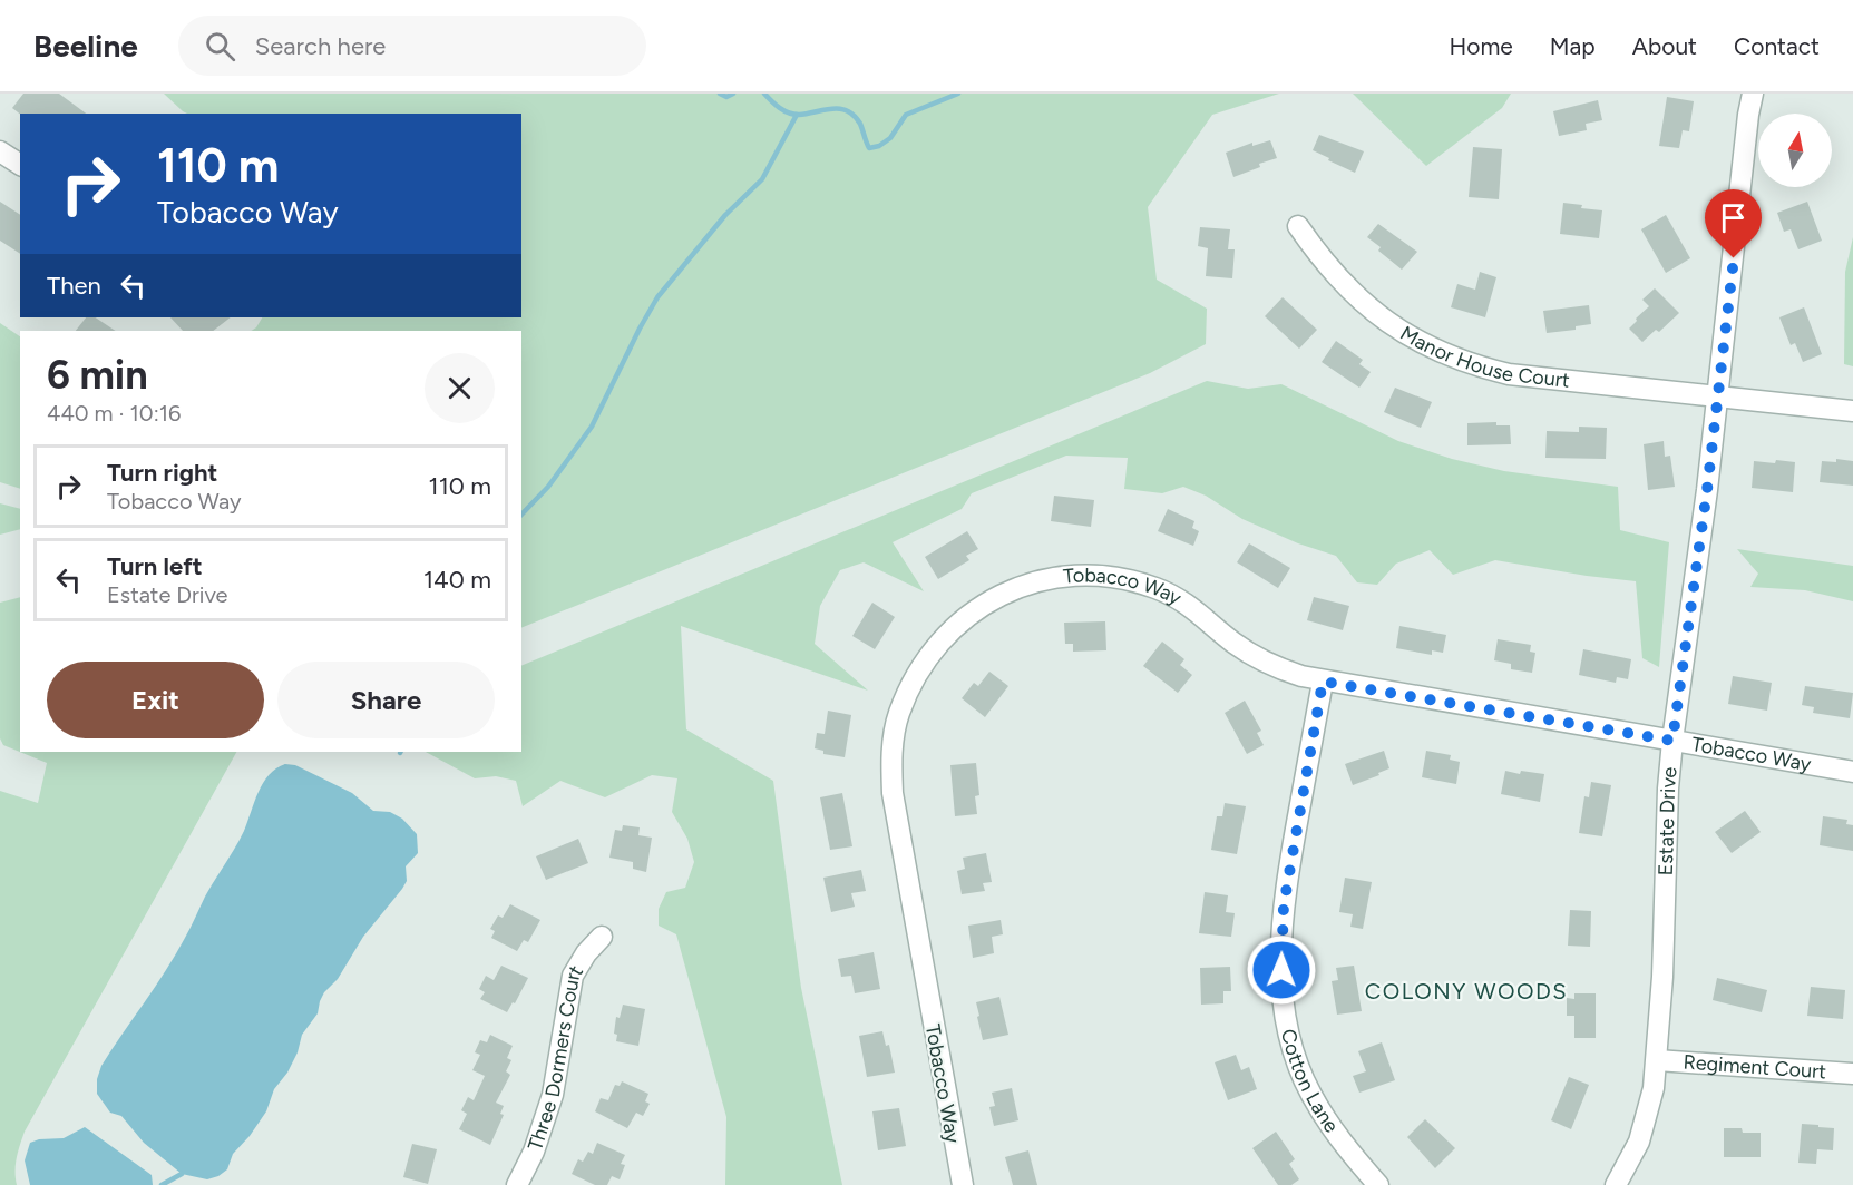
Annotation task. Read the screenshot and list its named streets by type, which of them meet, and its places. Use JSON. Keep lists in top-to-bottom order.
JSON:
{
  "streets": {
    "street": [
      "Manor House Court",
      "Tobacco Way",
      "Estate Drive",
      "Three Dormers Court",
      "Regiment Court",
      "Cotton Lane"
    ]
  },
  "crossings": [
    ["Manor House Court", "Estate Drive"],
    ["Tobacco Way", "Estate Drive"],
    ["Tobacco Way", "Cotton Lane"],
    ["Estate Drive", "Regiment Court"]
  ],
  "districts": ["COLONY WOODS"],
  "north": "top",
  "page": {
    "header": "Beeline",
    "search": "Search here",
    "nav": [
      "Home",
      "Map",
      "About",
      "Contact"
    ],
    "turn": ["110 m", "Tobacco Way"],
    "then": "Then",
    "heading": ["6 min", "440 m · 10:16"],
    "list": [
      {
        "name": "Turn right",
        "note": "Tobacco Way",
        "value": "110 m"
      },
      {
        "name": "Turn left",
        "note": "Estate Drive",
        "value": "140 m"
      }
    ],
    "buttons": ["Exit", "Share"]
  }
}
